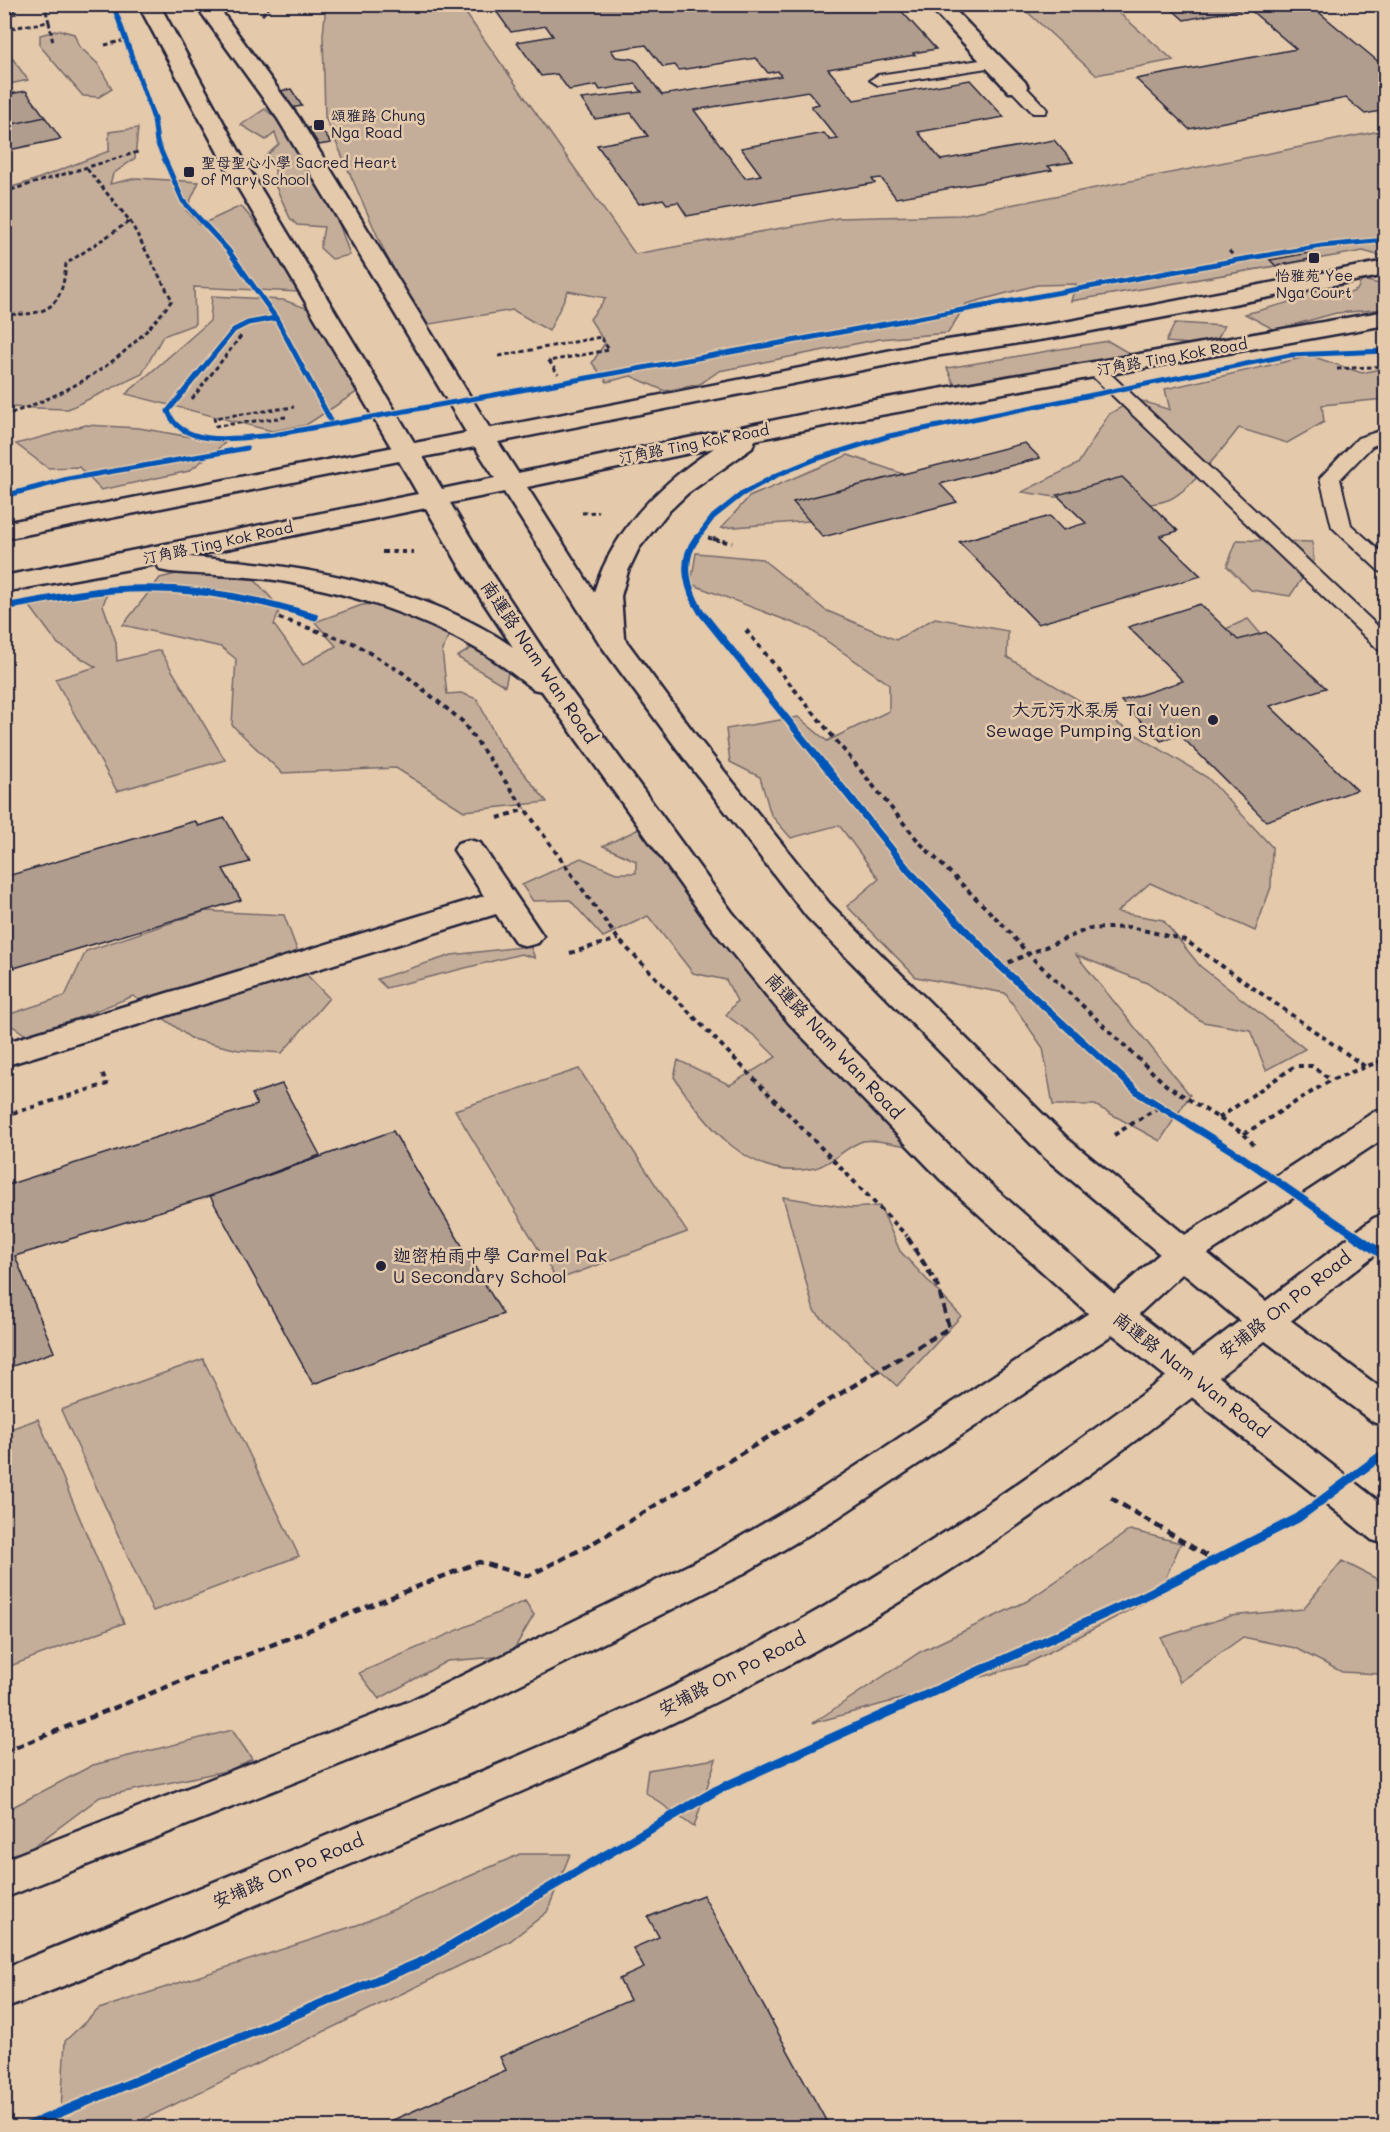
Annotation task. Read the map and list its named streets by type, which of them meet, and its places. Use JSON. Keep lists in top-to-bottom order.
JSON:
{
  "streets": {
    "main road": ["汀角路 Ting Kok Road", "南運路 Nam Wan Road", "安埔路 On Po Road"]
  },
  "crossings": [
    ["汀角路 Ting Kok Road", "南運路 Nam Wan Road"],
    ["南運路 Nam Wan Road", "安埔路 On Po Road"]
  ],
  "places": {
    "transit": ["頌雅路 Chung Nga Road", "聖母聖心小學 Sacred Heart of Mary School", "怡雅苑 Yee Nga Court"],
    "other": ["大元污水泵房 Tai Yuen Sewage Pumping Station", "迦密柏雨中學 Carmel Pak U Secondary School"]
  }
}
